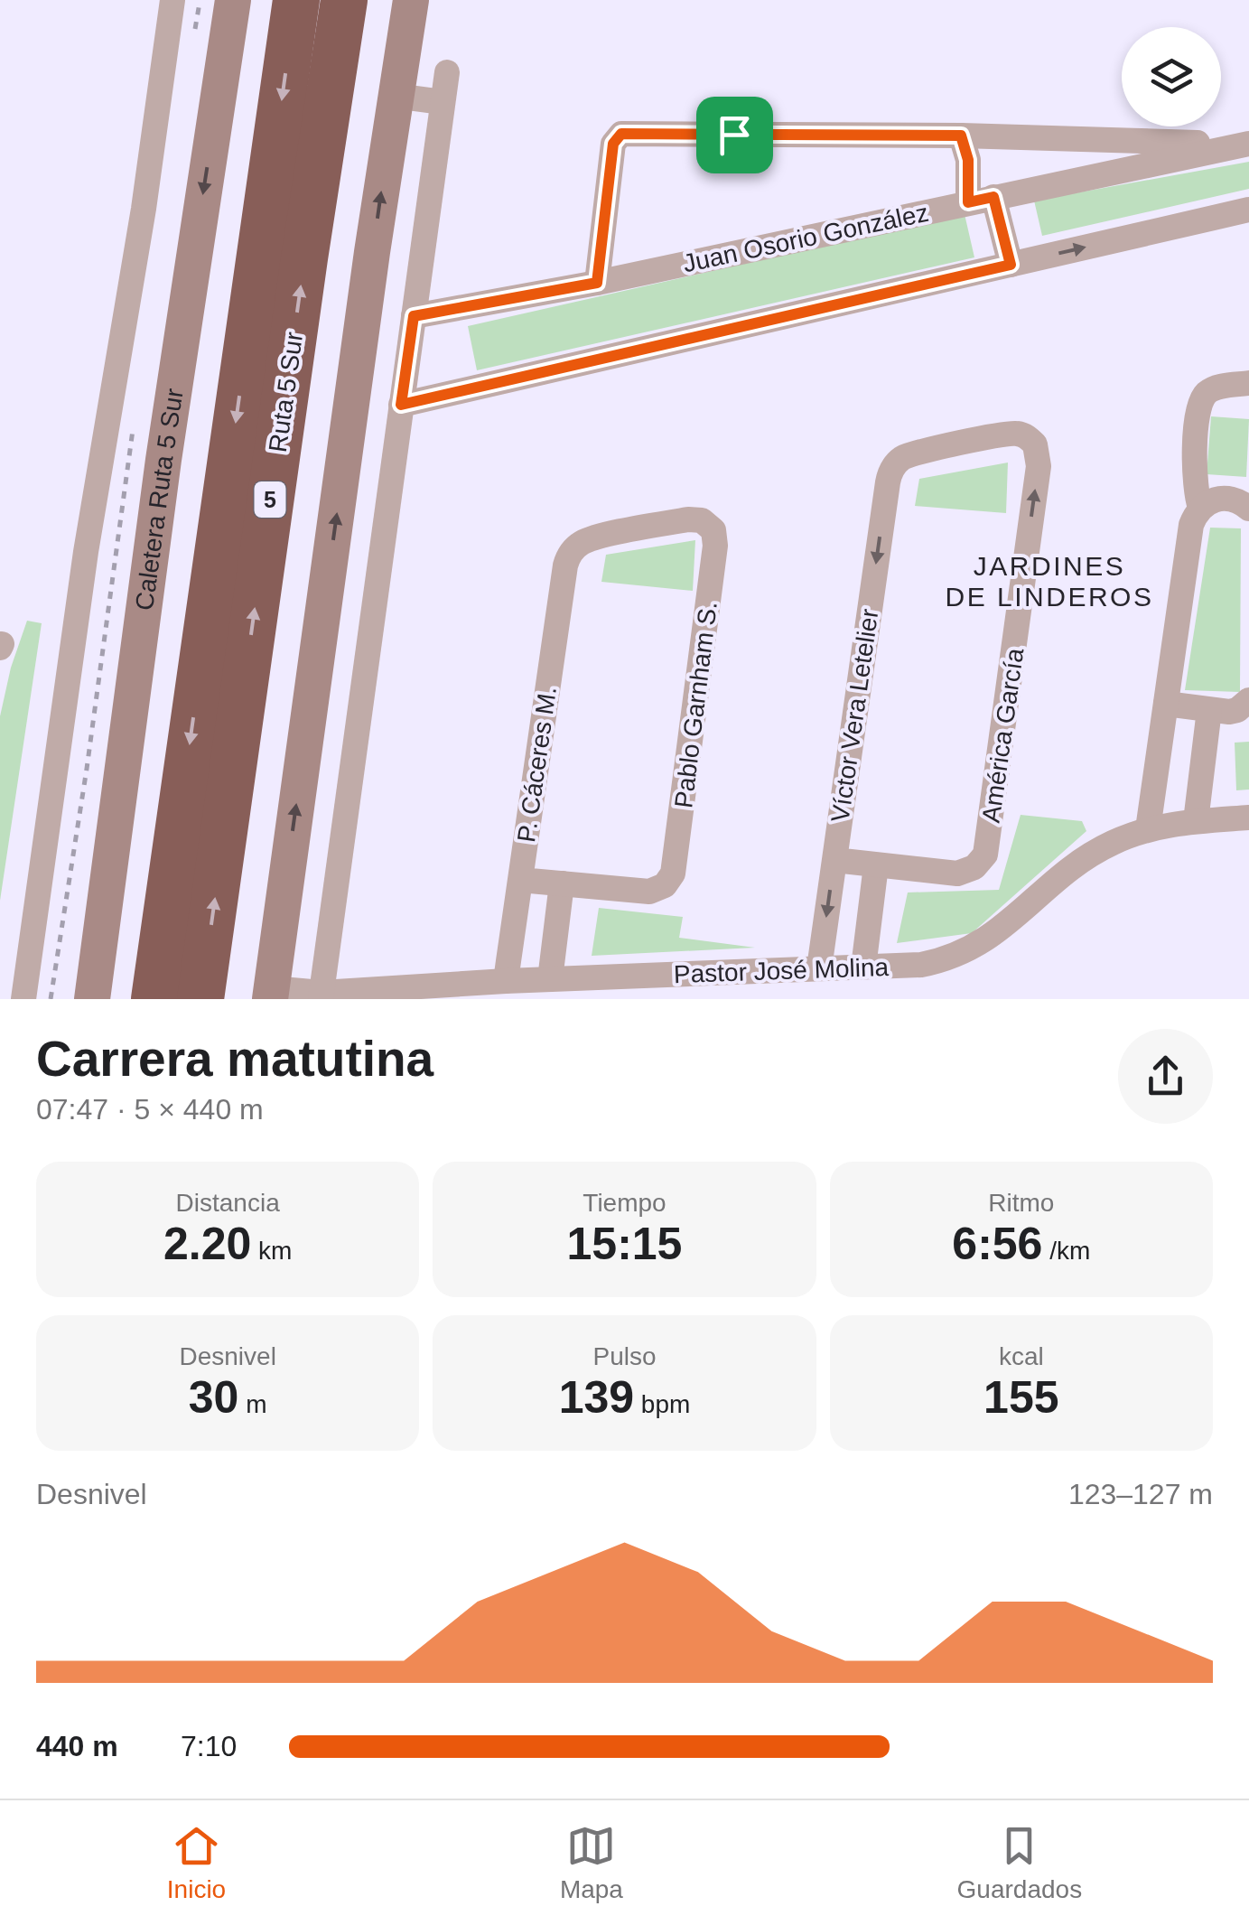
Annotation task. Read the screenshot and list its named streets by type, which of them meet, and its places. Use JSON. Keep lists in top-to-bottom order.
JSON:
{
  "streets": {
    "highway": ["Ruta 5 Sur", "5"],
    "main road": ["Caletera Ruta 5 Sur"],
    "street": [
      "Juan Osorio González",
      "Pablo Garnham S.",
      "Víctor Vera Letelier",
      "América García",
      "P. Cáceres M.",
      "Pastor José Molina"
    ]
  },
  "crossings": [
    ["Pablo Garnham S.", "P. Cáceres M."],
    ["Víctor Vera Letelier", "América García"],
    ["Víctor Vera Letelier", "Pastor José Molina"],
    ["P. Cáceres M.", "Pastor José Molina"]
  ],
  "one_way": ["Víctor Vera Letelier"],
  "districts": ["JARDINES DE LINDEROS"],
  "page": {
    "heading": ["Carrera matutina", "07:47 · 5 × 440 m"],
    "stats": [
      ["Distancia", "2.20 km"],
      ["Tiempo", "15:15"],
      ["Ritmo", "6:56 /km"],
      ["Desnivel", "30 m"],
      ["Pulso", "139 bpm"],
      ["kcal", "155"]
    ],
    "chart": ["Desnivel", "123–127 m"],
    "list": [
      {
        "name": "440 m",
        "note": "7:10"
      }
    ],
    "tabs": ["Inicio", "Mapa", "Guardados"]
  }
}
